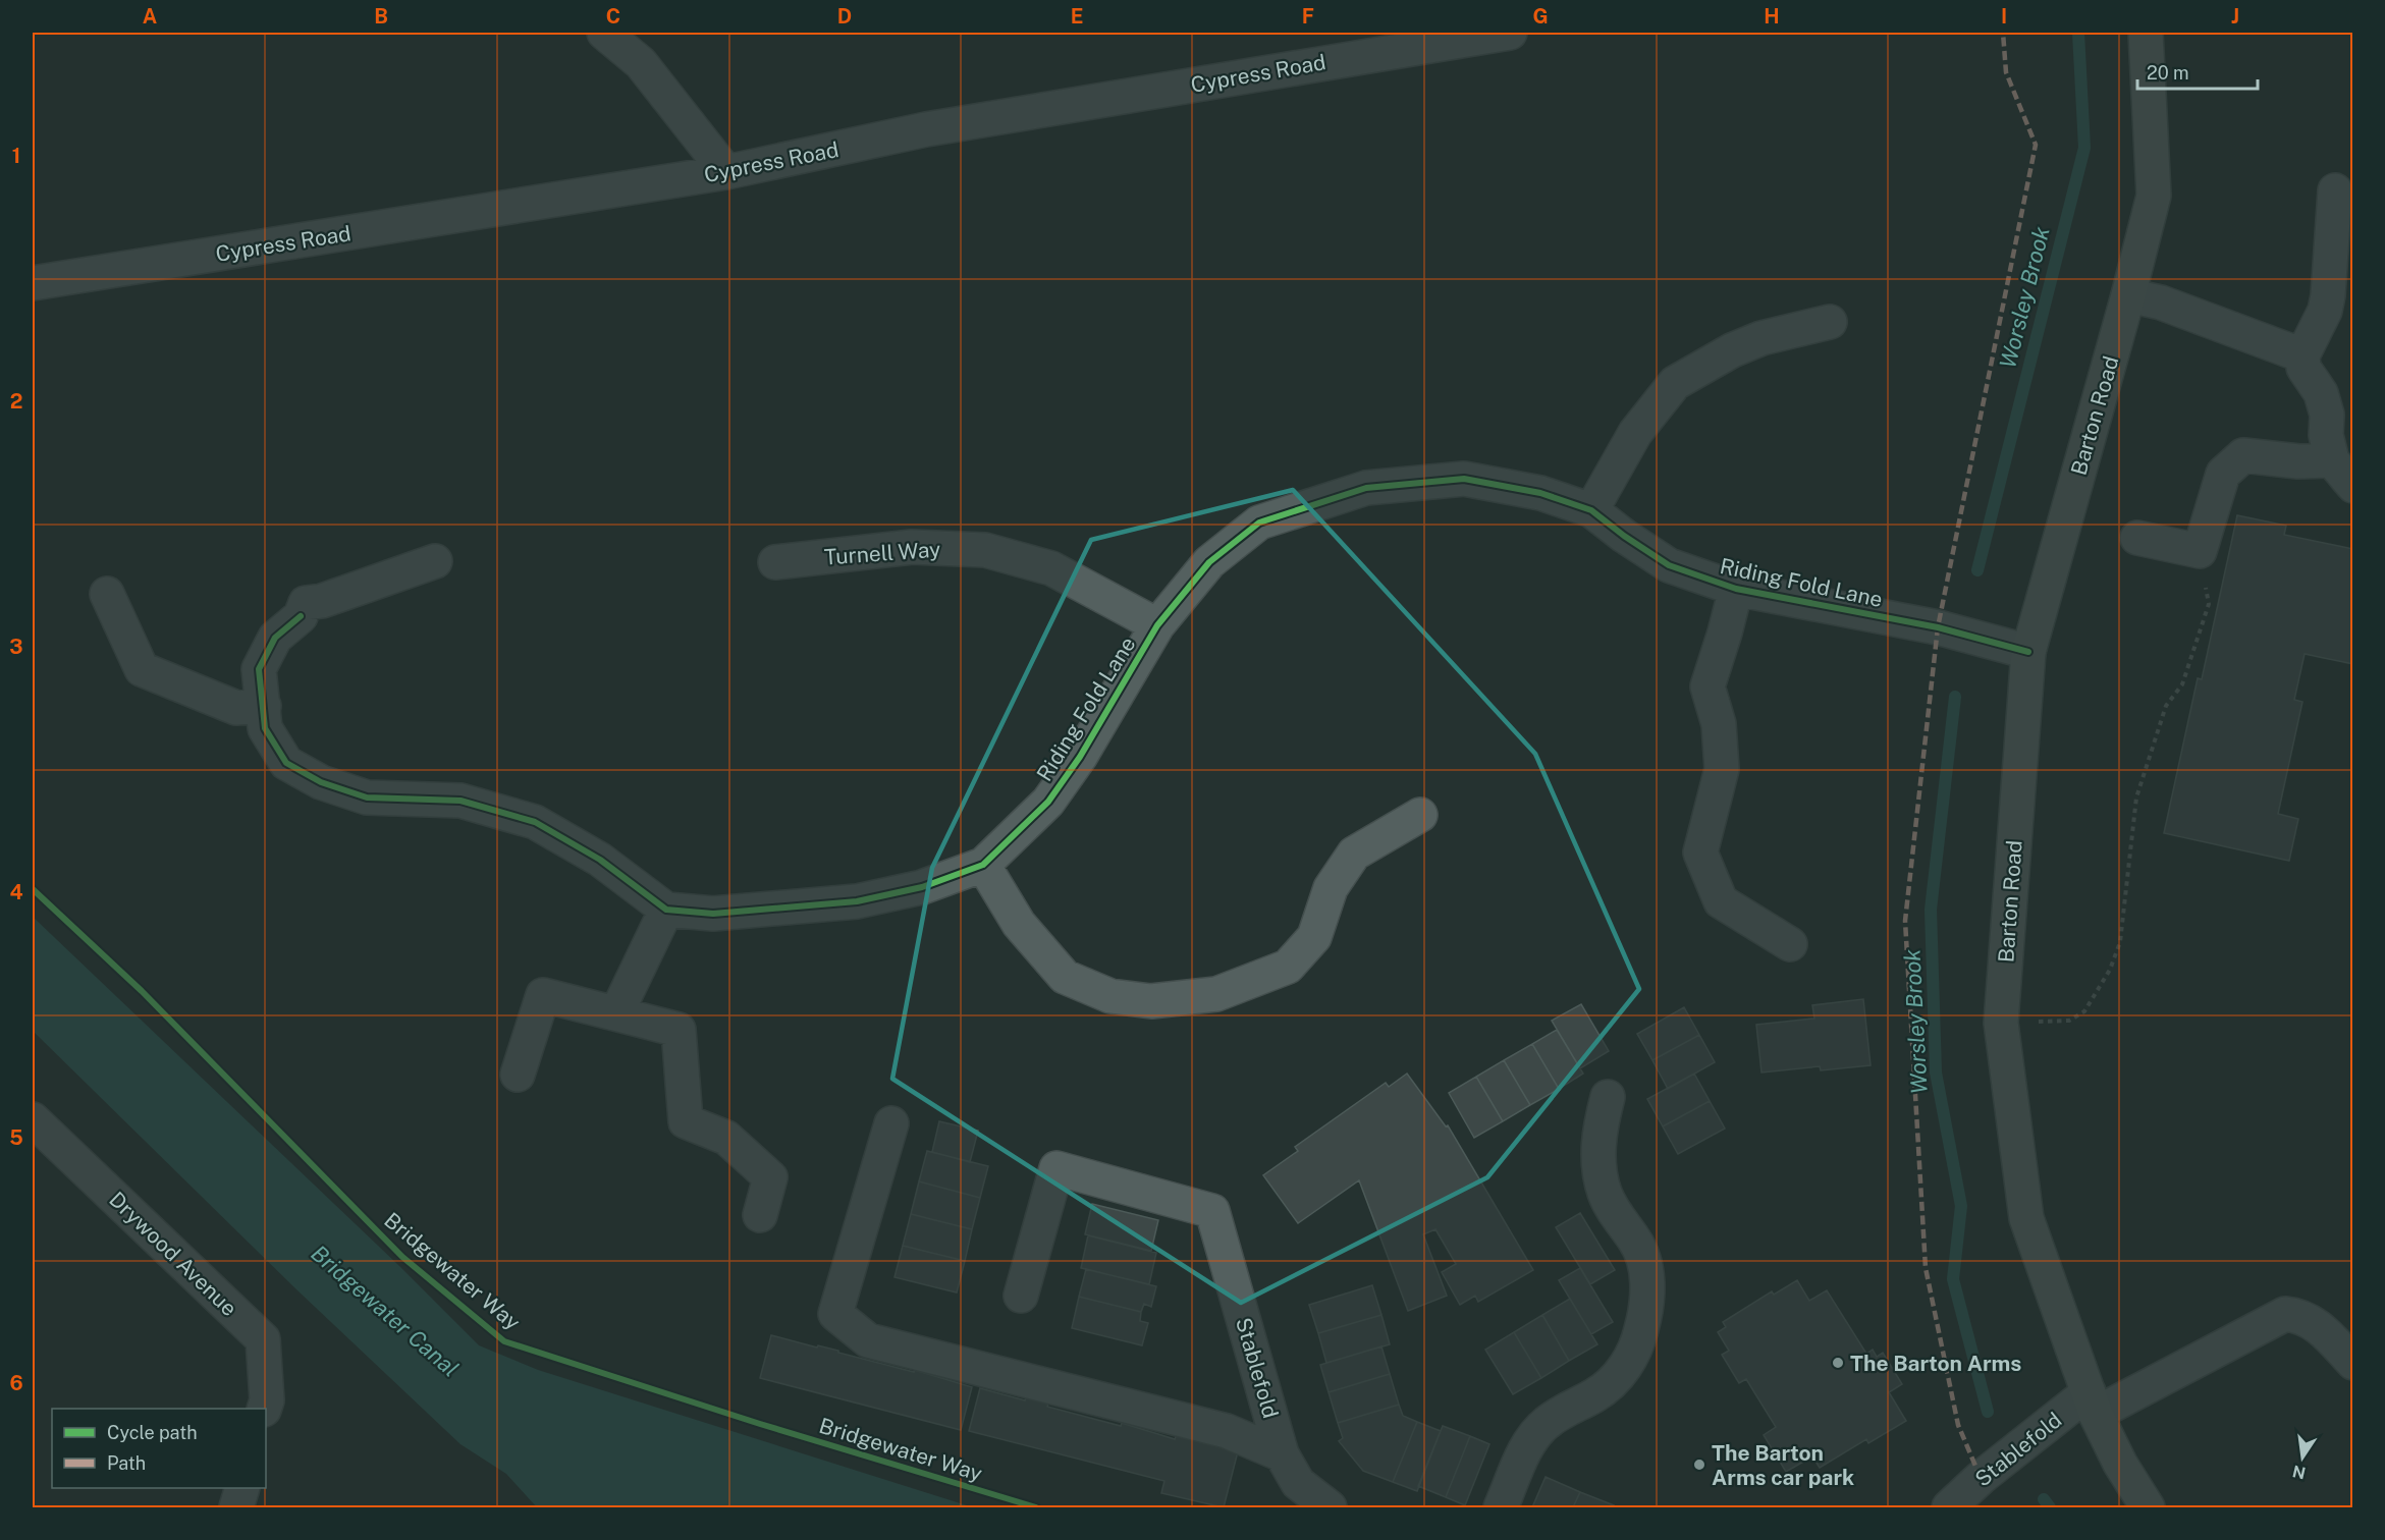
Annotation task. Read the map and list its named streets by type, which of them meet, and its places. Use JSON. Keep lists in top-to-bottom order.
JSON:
{
  "streets": {
    "main road": ["Barton Road"],
    "street": [
      "Cypress Road",
      "Turnell Way",
      "Riding Fold Lane",
      "Drywood Avenue",
      "Stablefold"
    ],
    "cycle path": ["Bridgewater Way"]
  },
  "crossings": [
    ["Barton Road", "Riding Fold Lane"],
    ["Barton Road", "Stablefold"],
    ["Turnell Way", "Riding Fold Lane"]
  ],
  "water": ["Worsley Brook", "Bridgewater Canal"],
  "places": ["The Barton Arms", "The Barton Arms car park"],
  "legend": ["Cycle path", "Path"],
  "scale_bar": "20 m",
  "north": "bottom",
  "grid": {
    "columns": [
      "A",
      "B",
      "C",
      "D",
      "E",
      "F",
      "G",
      "H",
      "I",
      "J"
    ],
    "rows": [
      "1",
      "2",
      "3",
      "4",
      "5",
      "6"
    ]
  }
}
